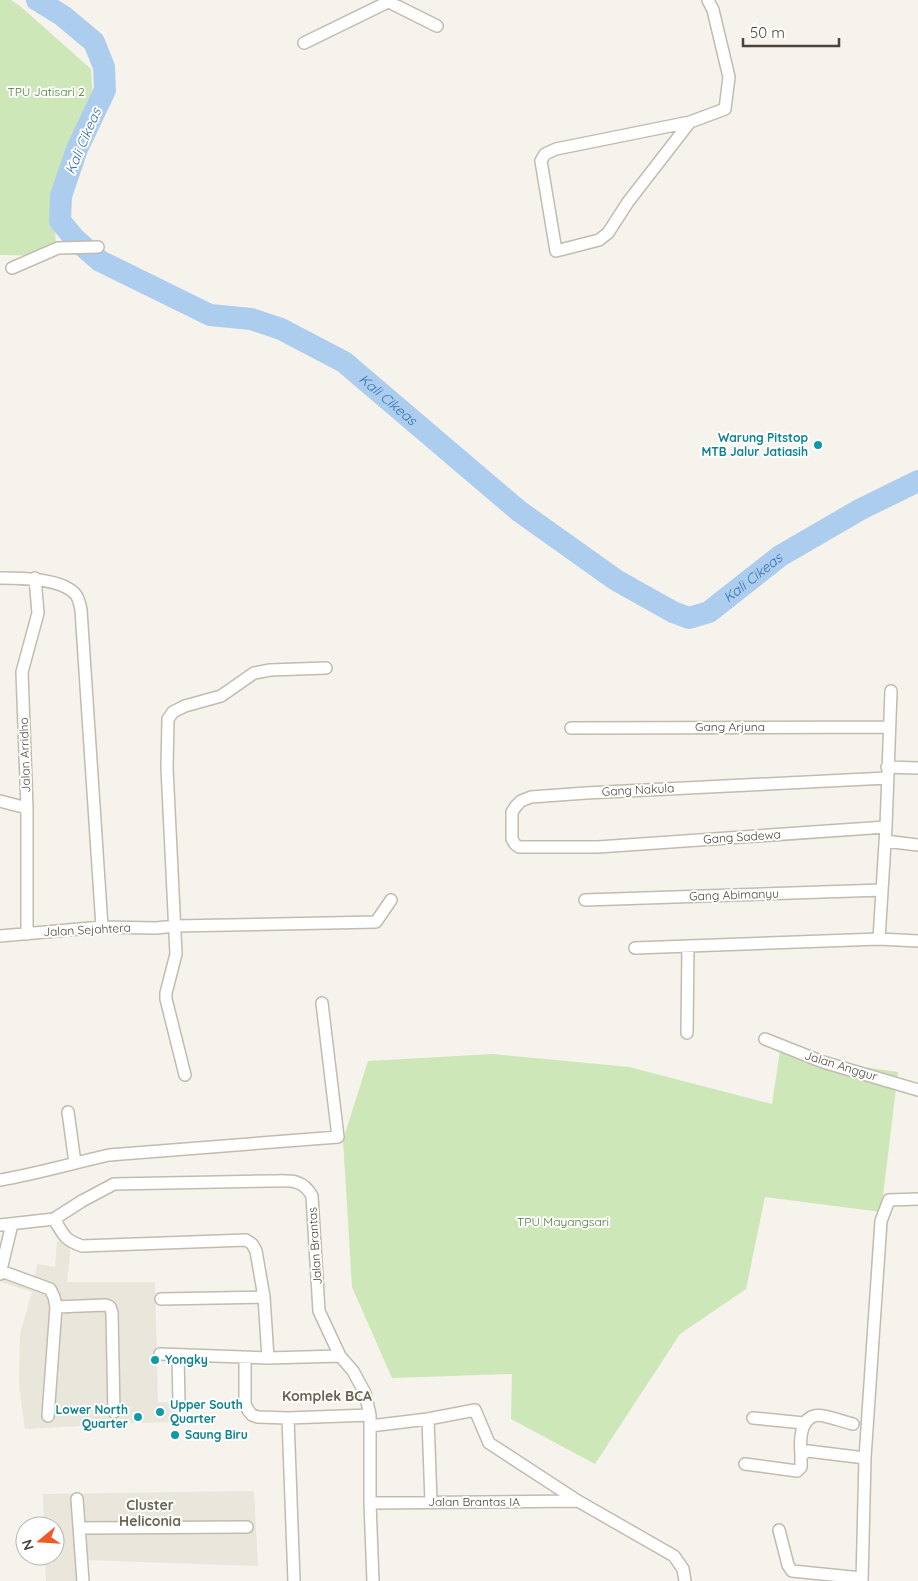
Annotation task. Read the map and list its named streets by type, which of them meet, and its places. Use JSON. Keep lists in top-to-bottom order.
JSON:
{
  "streets": {
    "street": [
      "Gang Arjuna",
      "Jalan Arridho",
      "Gang Nakula",
      "Gang Sadewa",
      "Gang Abimanyu",
      "Jalan Sejahtera",
      "Jalan Anggur",
      "Jalan Brantas",
      "Jalan Brantas IA"
    ]
  },
  "crossings": [
    ["Jalan Arridho", "Jalan Sejahtera"],
    ["Gang Nakula", "Gang Sadewa"],
    ["Jalan Brantas", "Jalan Brantas IA"]
  ],
  "districts": ["Komplek BCA", "Cluster Heliconia"],
  "water": ["Kali Cikeas"],
  "parks": ["TPU Jatisari 2", "TPU Mayangsari"],
  "places": [
    "Warung Pitstop MTB Jalur Jatiasih",
    "Yongky",
    "Upper South Quarter",
    "Lower North Quarter",
    "Saung Biru"
  ],
  "scale_bar": "50 m",
  "north": "left"
}
